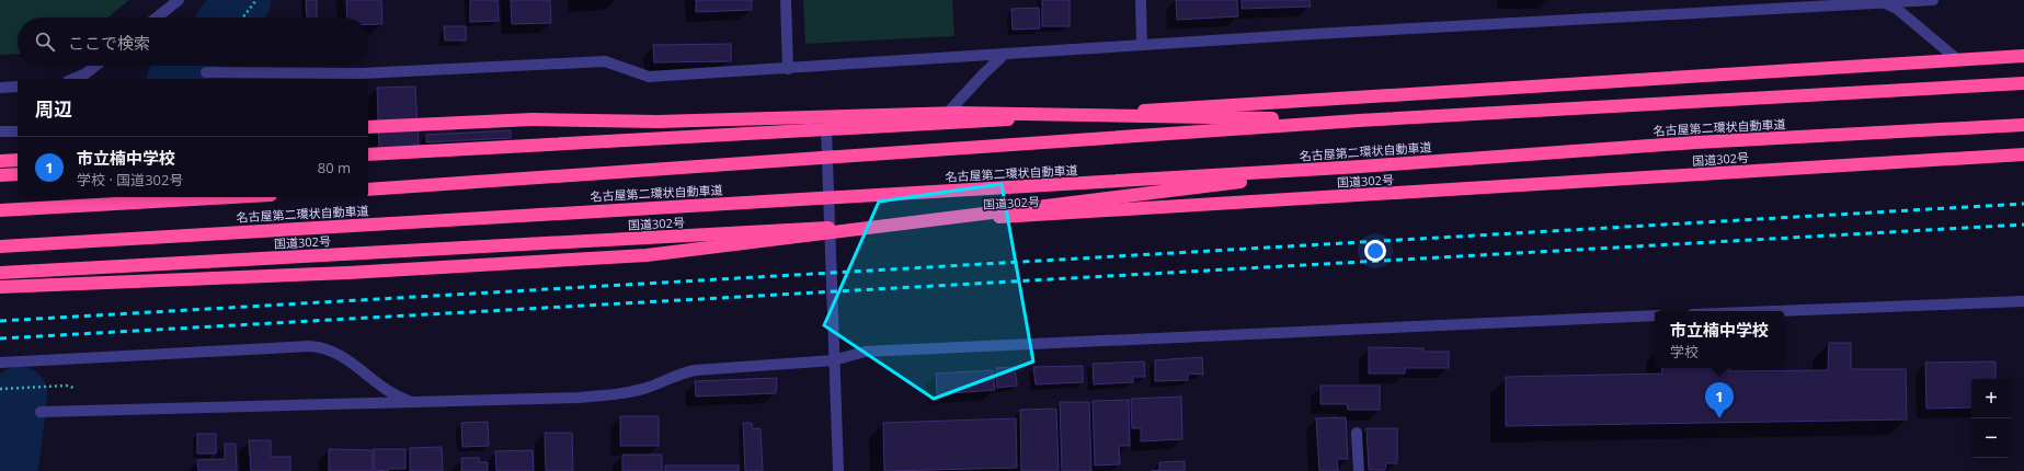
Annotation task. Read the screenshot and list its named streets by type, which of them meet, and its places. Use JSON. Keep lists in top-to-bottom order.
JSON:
{
  "streets": {
    "highway": ["名古屋第二環状自動車道", "国道302号"]
  },
  "page": {
    "search": "ここで検索",
    "heading": "周辺",
    "list": [
      {
        "mark": "1",
        "name": "市立楠中学校",
        "note": "学校 · 国道302号",
        "value": "80 m"
      }
    ],
    "popup": ["市立楠中学校", "学校"],
    "map_buttons": ["+", "−"],
    "pins": "1"
  }
}
